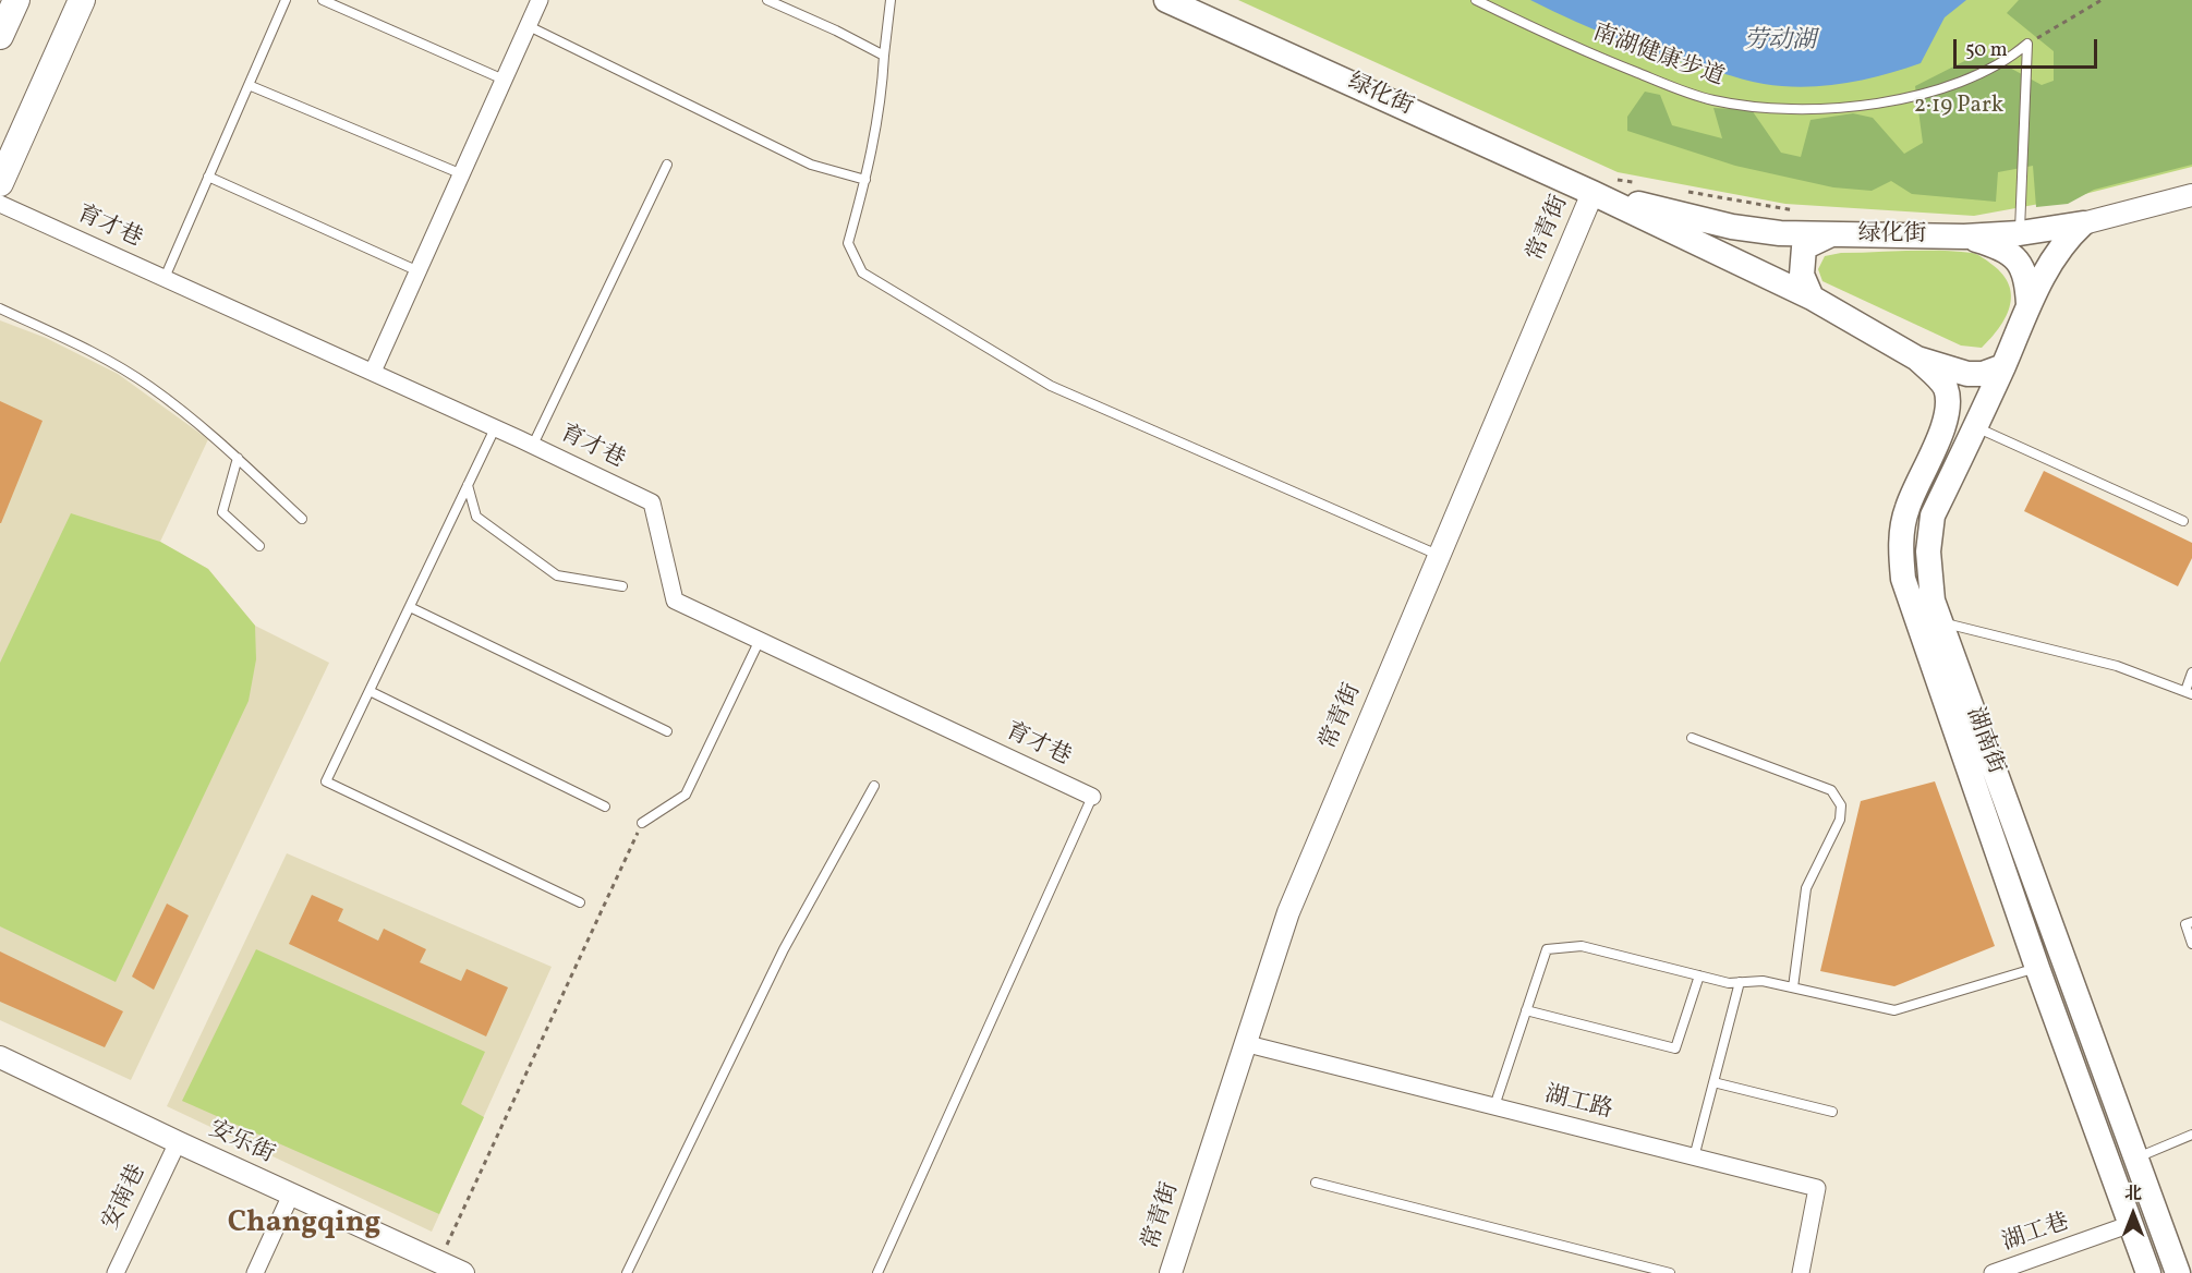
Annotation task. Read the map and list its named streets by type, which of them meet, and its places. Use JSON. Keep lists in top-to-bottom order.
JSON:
{
  "streets": {
    "main road": ["绿化街", "湖南街"],
    "street": [
      "育才巷",
      "常青街",
      "湖工路",
      "安乐街",
      "安南巷",
      "湖工巷"
    ],
    "lane": ["南湖健康步道"]
  },
  "crossings": [
    ["绿化街", "常青街"],
    ["绿化街", "湖南街"],
    ["常青街", "湖工路"],
    ["湖南街", "湖工巷"],
    ["安乐街", "安南巷"]
  ],
  "districts": ["Changqing"],
  "water": ["劳动湖"],
  "parks": ["2·19 Park"],
  "scale_bar": "50 m",
  "north": "top"
}
